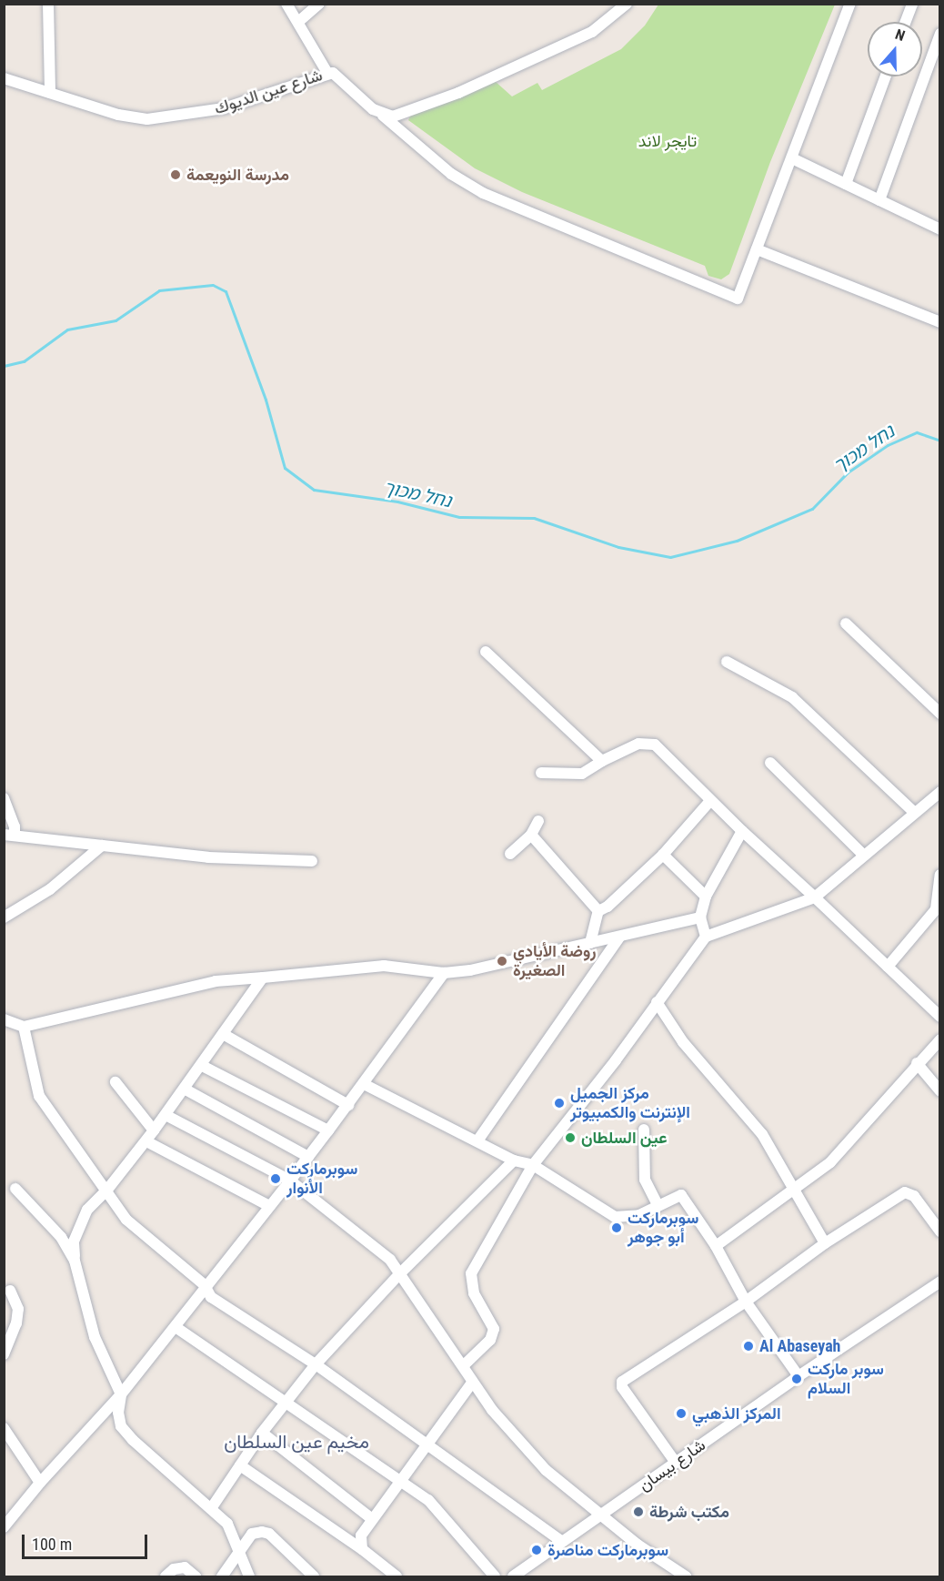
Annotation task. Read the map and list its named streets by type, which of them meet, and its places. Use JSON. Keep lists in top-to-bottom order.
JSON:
{
  "streets": {
    "street": ["شارع عين الديوك", "شارع بيسان"]
  },
  "districts": ["مخيم عين السلطان"],
  "water": ["נחל מכוך"],
  "parks": ["تايجر لاند"],
  "places": [
    "مدرسة النويعمة",
    "روضة الأيادي الصغيرة",
    "مركز الجميل الإنترنت والكمبيوتر",
    "عين السلطان",
    "سوبرماركت الأنوار",
    "سوبرماركت أبو جوهر",
    "Al Abaseyah",
    "سوبر ماركت السلام",
    "المركز الذهبي",
    "مكتب شرطة",
    "سوبرماركت مناصرة"
  ],
  "scale_bar": "100 m",
  "north": "top"
}
